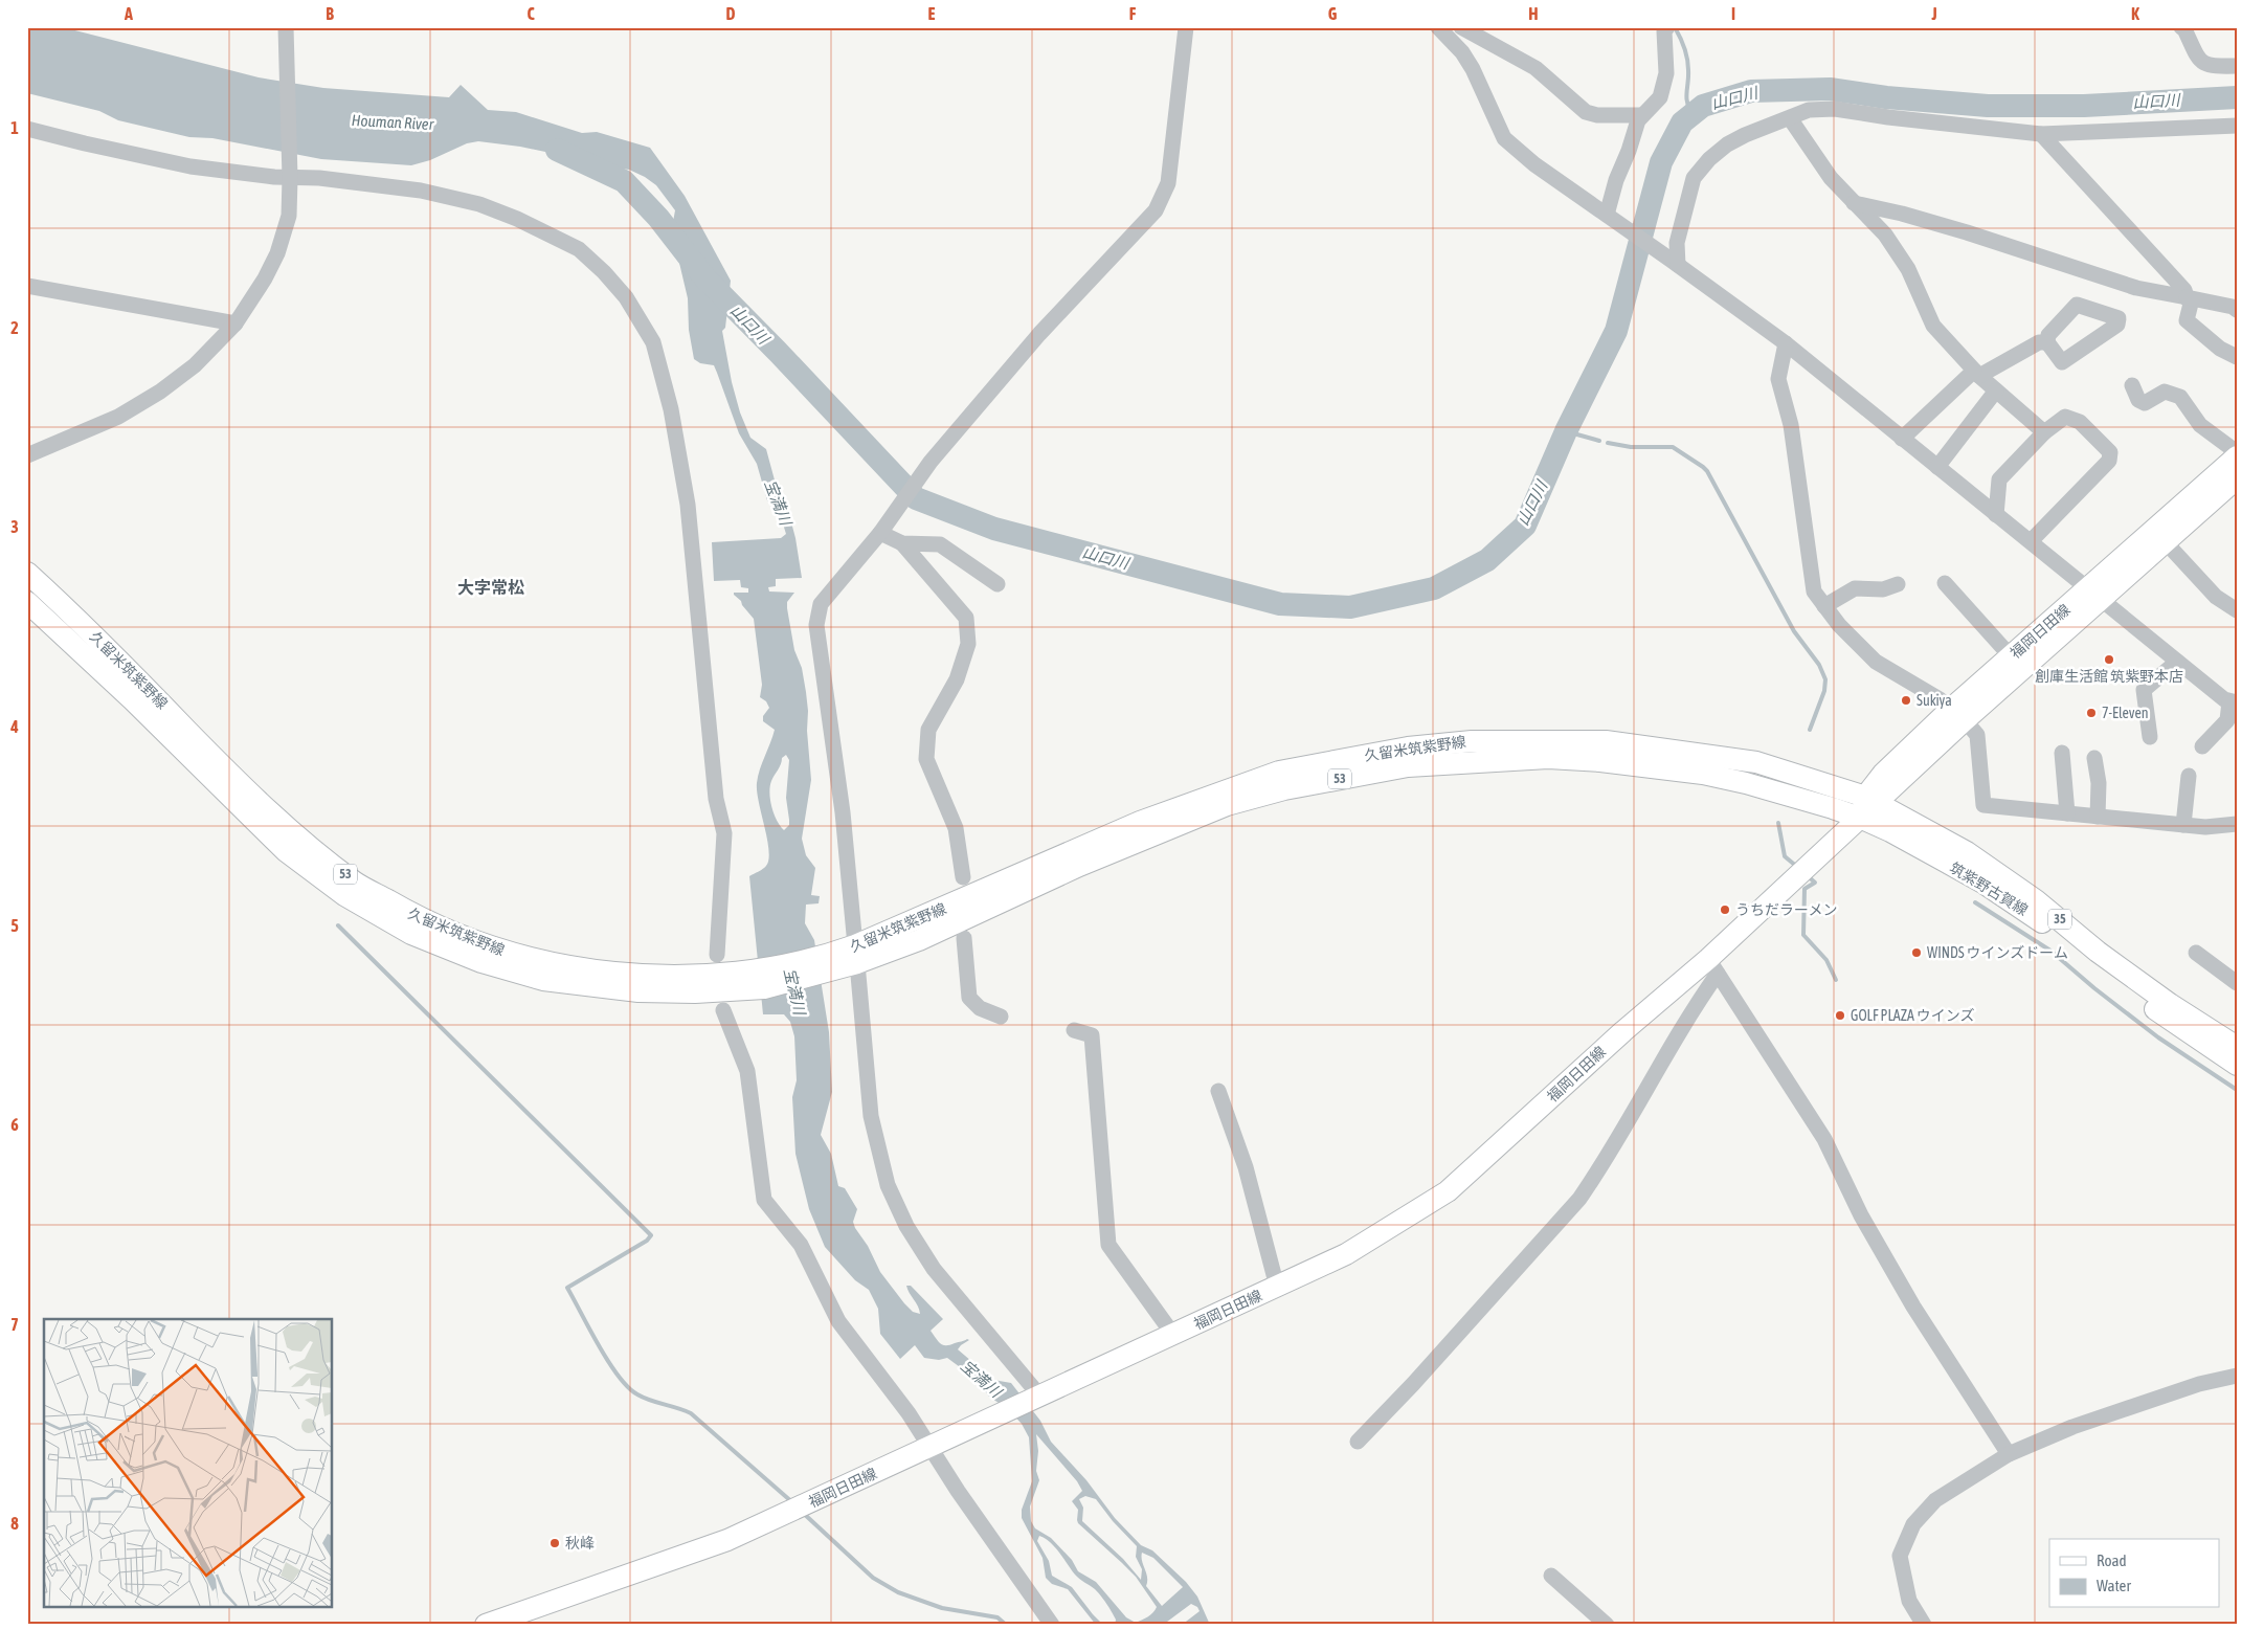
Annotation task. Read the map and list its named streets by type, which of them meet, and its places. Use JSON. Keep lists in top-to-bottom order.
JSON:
{
  "streets": {
    "main road": [
      "福岡日田線",
      "久留米筑紫野線",
      "53",
      "筑紫野古賀線",
      "35"
    ]
  },
  "crossings": [
    ["福岡日田線", "久留米筑紫野線"],
    ["福岡日田線", "筑紫野古賀線"],
    ["久留米筑紫野線", "筑紫野古賀線"]
  ],
  "districts": ["大字常松"],
  "water": ["山口川", "Houman River", "宝満川"],
  "places": [
    "創庫生活館 筑紫野本店",
    "Sukiya",
    "7-Eleven",
    "うちだラーメン",
    "WINDS ウインズドーム",
    "GOLF PLAZA ウインズ",
    "秋峰"
  ],
  "legend": ["Road", "Water"],
  "grid": {
    "columns": [
      "A",
      "B",
      "C",
      "D",
      "E",
      "F",
      "G",
      "H",
      "I",
      "J",
      "K"
    ],
    "rows": [
      "1",
      "2",
      "3",
      "4",
      "5",
      "6",
      "7",
      "8"
    ]
  }
}
